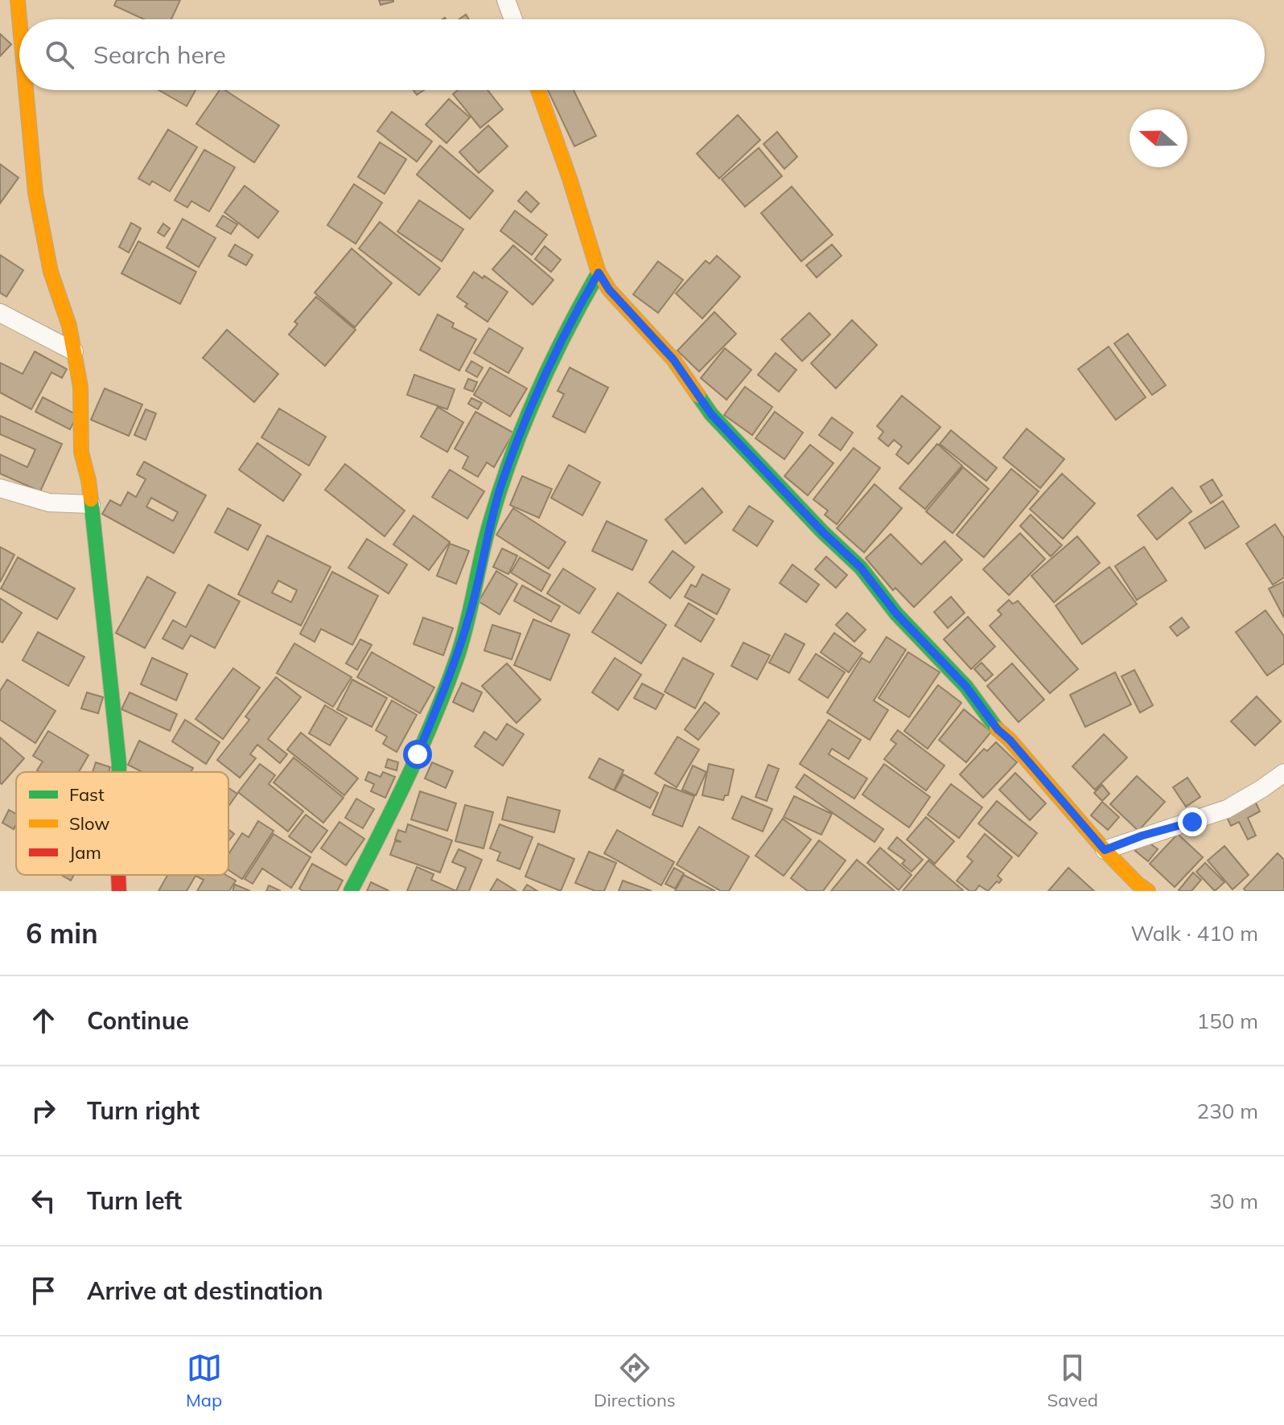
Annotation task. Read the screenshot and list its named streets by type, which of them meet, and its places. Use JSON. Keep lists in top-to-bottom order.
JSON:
{
  "legend": ["Fast", "Slow", "Jam"],
  "north": "left",
  "page": {
    "search": "Search here",
    "heading": ["6 min", "Walk · 410 m"],
    "list": [
      ["Continue", "150 m"],
      ["Turn right", "230 m"],
      ["Turn left", "30 m"],
      "Arrive at destination"
    ],
    "nav": ["Map", "Directions", "Saved"]
  }
}
